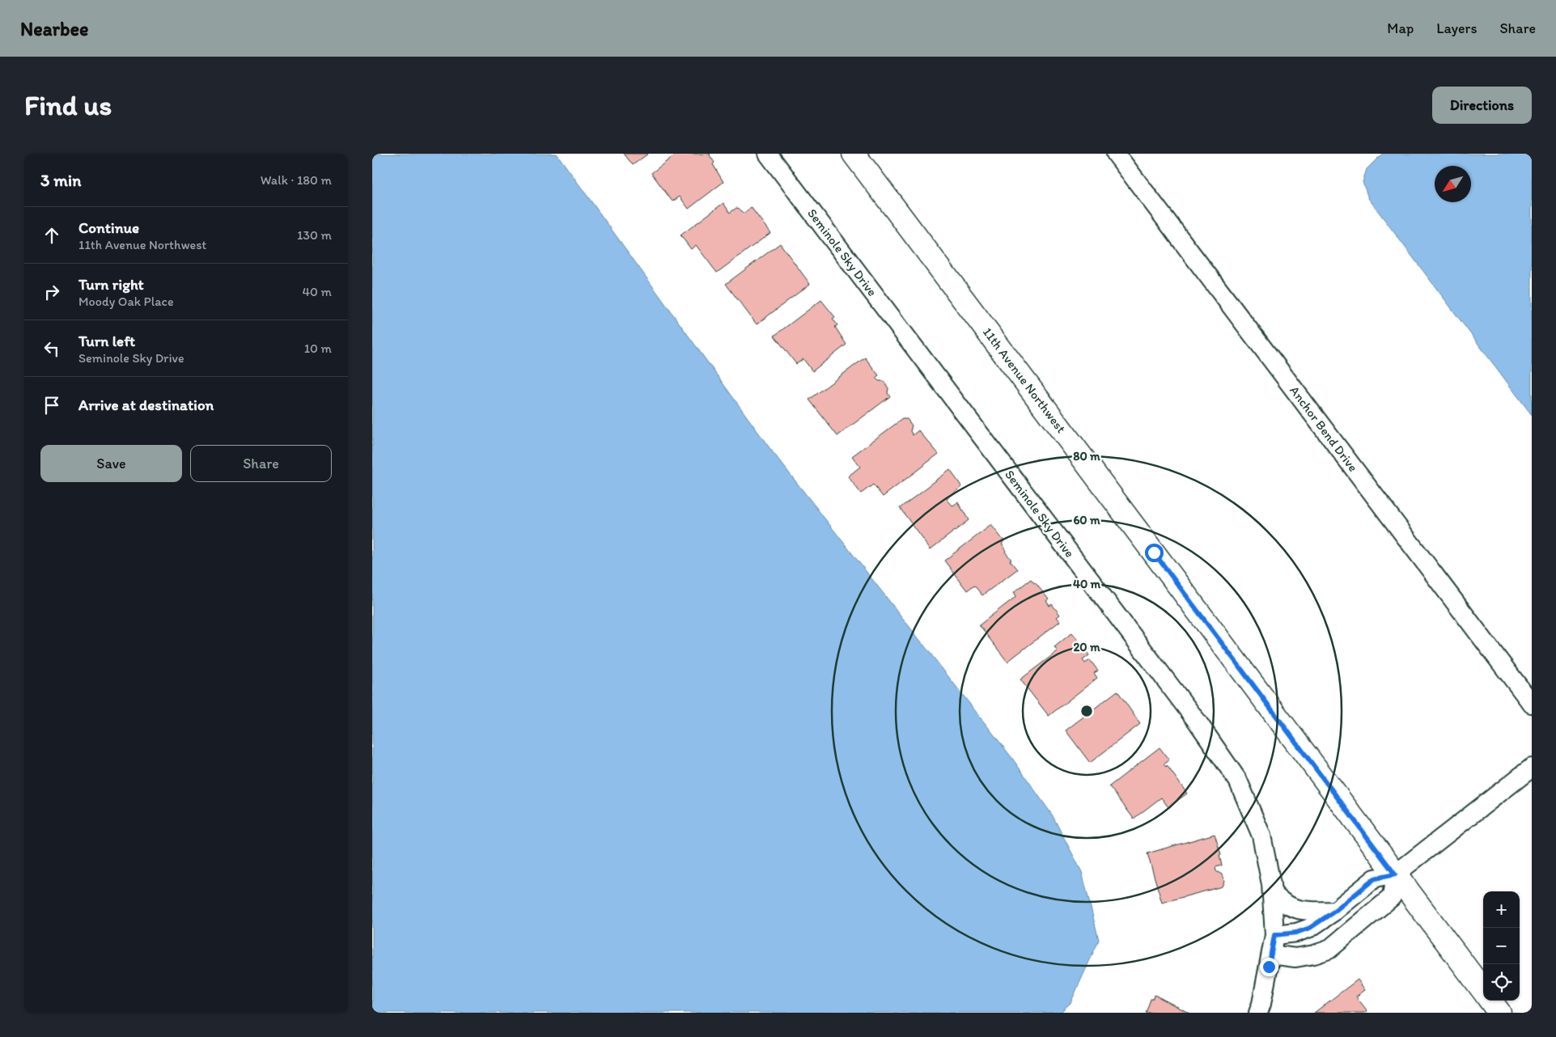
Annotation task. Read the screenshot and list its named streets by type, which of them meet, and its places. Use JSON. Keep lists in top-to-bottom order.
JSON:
{
  "streets": {
    "street": ["Seminole Sky Drive", "11th Avenue Northwest", "Anchor Bend Drive"]
  },
  "north": "bottom left",
  "page": {
    "header": "Nearbee",
    "nav": ["Map", "Layers", "Share"],
    "buttons": [
      "Directions",
      ["Save", "Share"]
    ],
    "title": "Find us",
    "heading": ["3 min", "Walk · 180 m"],
    "list": [
      ["Continue", "11th Avenue Northwest", "130 m"],
      ["Turn right", "Moody Oak Place", "40 m"],
      ["Turn left", "Seminole Sky Drive", "10 m"],
      "Arrive at destination"
    ],
    "map_buttons": ["+", "−"]
  },
  "rings": [
    "80 m",
    "60 m",
    "40 m",
    "20 m"
  ]
}
